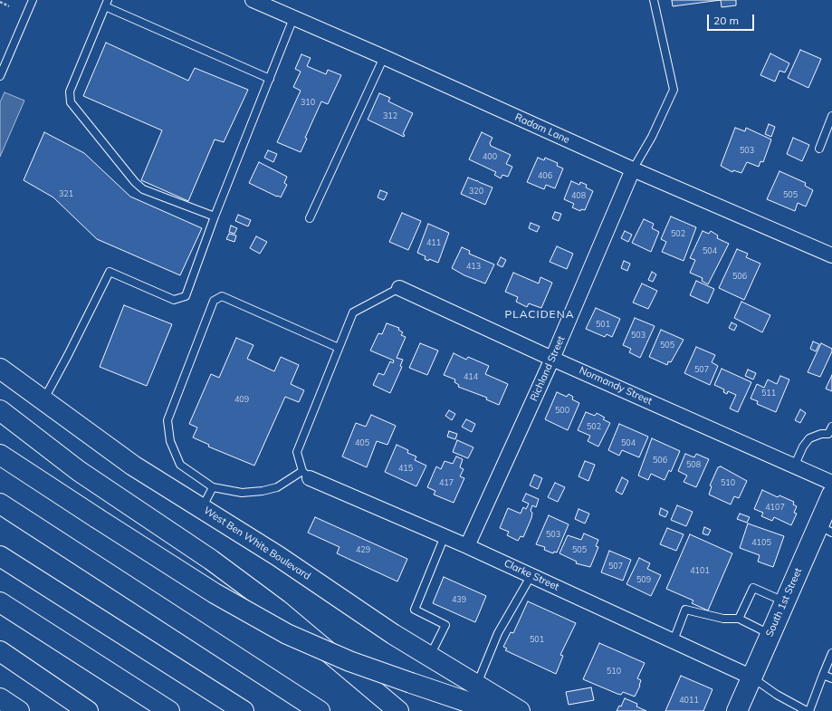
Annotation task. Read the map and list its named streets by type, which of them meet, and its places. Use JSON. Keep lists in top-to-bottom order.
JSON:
{
  "streets": {
    "main road": ["West Ben White Boulevard", "South 1st Street"],
    "street": [
      "Radam Lane",
      "Richland Street",
      "Normandy Street",
      "Clarke Street"
    ]
  },
  "crossings": [
    ["Radam Lane", "Richland Street"],
    ["Richland Street", "Normandy Street"],
    ["Richland Street", "Clarke Street"],
    ["Clarke Street", "South 1st Street"]
  ],
  "districts": ["PLACIDENA"],
  "house_numbers": [
    "310",
    "312",
    "503",
    "400",
    "406",
    "320",
    "321",
    "505",
    "408",
    "502",
    "411",
    "504",
    "413",
    "506",
    "501",
    "503",
    "505",
    "507",
    "414",
    "511",
    "409",
    "500",
    "502",
    "405",
    "504",
    "506",
    "508",
    "415",
    "417",
    "510",
    "4107",
    "503",
    "4105",
    "429",
    "505",
    "507",
    "4101",
    "509",
    "439",
    "501",
    "510",
    "4011"
  ],
  "scale_bar": "20 m"
}
